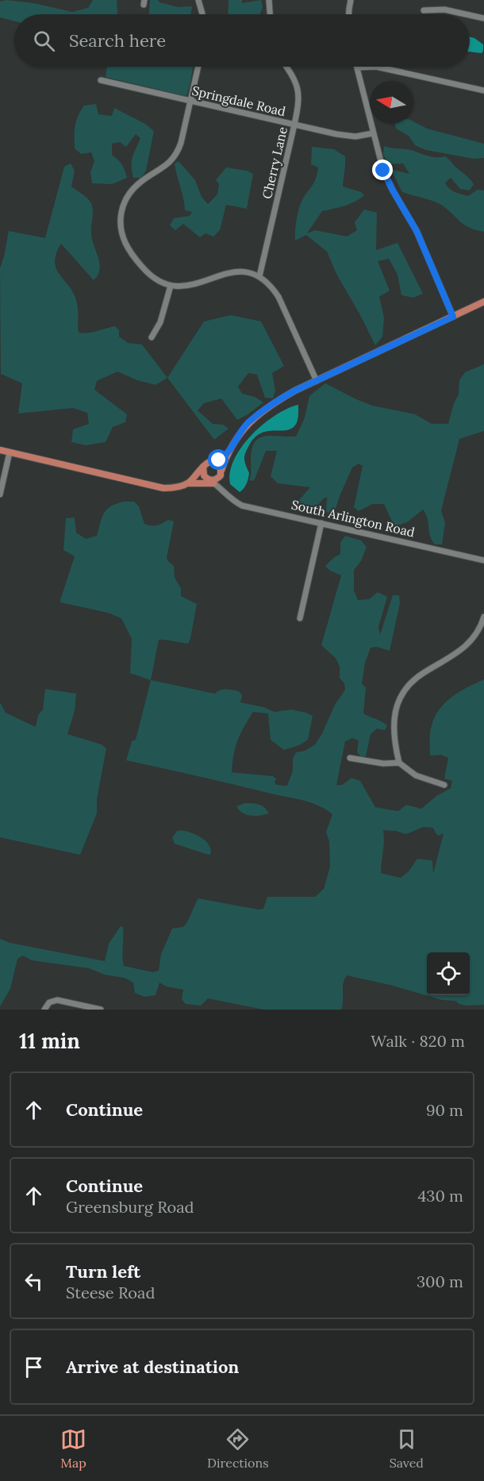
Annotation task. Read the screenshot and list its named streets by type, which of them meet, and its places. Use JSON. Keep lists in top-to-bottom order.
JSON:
{
  "streets": {
    "street": ["Springdale Road", "Cherry Lane", "South Arlington Road"]
  },
  "crossings": [
    ["Springdale Road", "Cherry Lane"]
  ],
  "north": "left",
  "page": {
    "search": "Search here",
    "heading": ["11 min", "Walk · 820 m"],
    "list": [
      ["Continue", "90 m"],
      ["Continue", "Greensburg Road", "430 m"],
      ["Turn left", "Steese Road", "300 m"],
      "Arrive at destination"
    ],
    "nav": ["Map", "Directions", "Saved"]
  }
}
